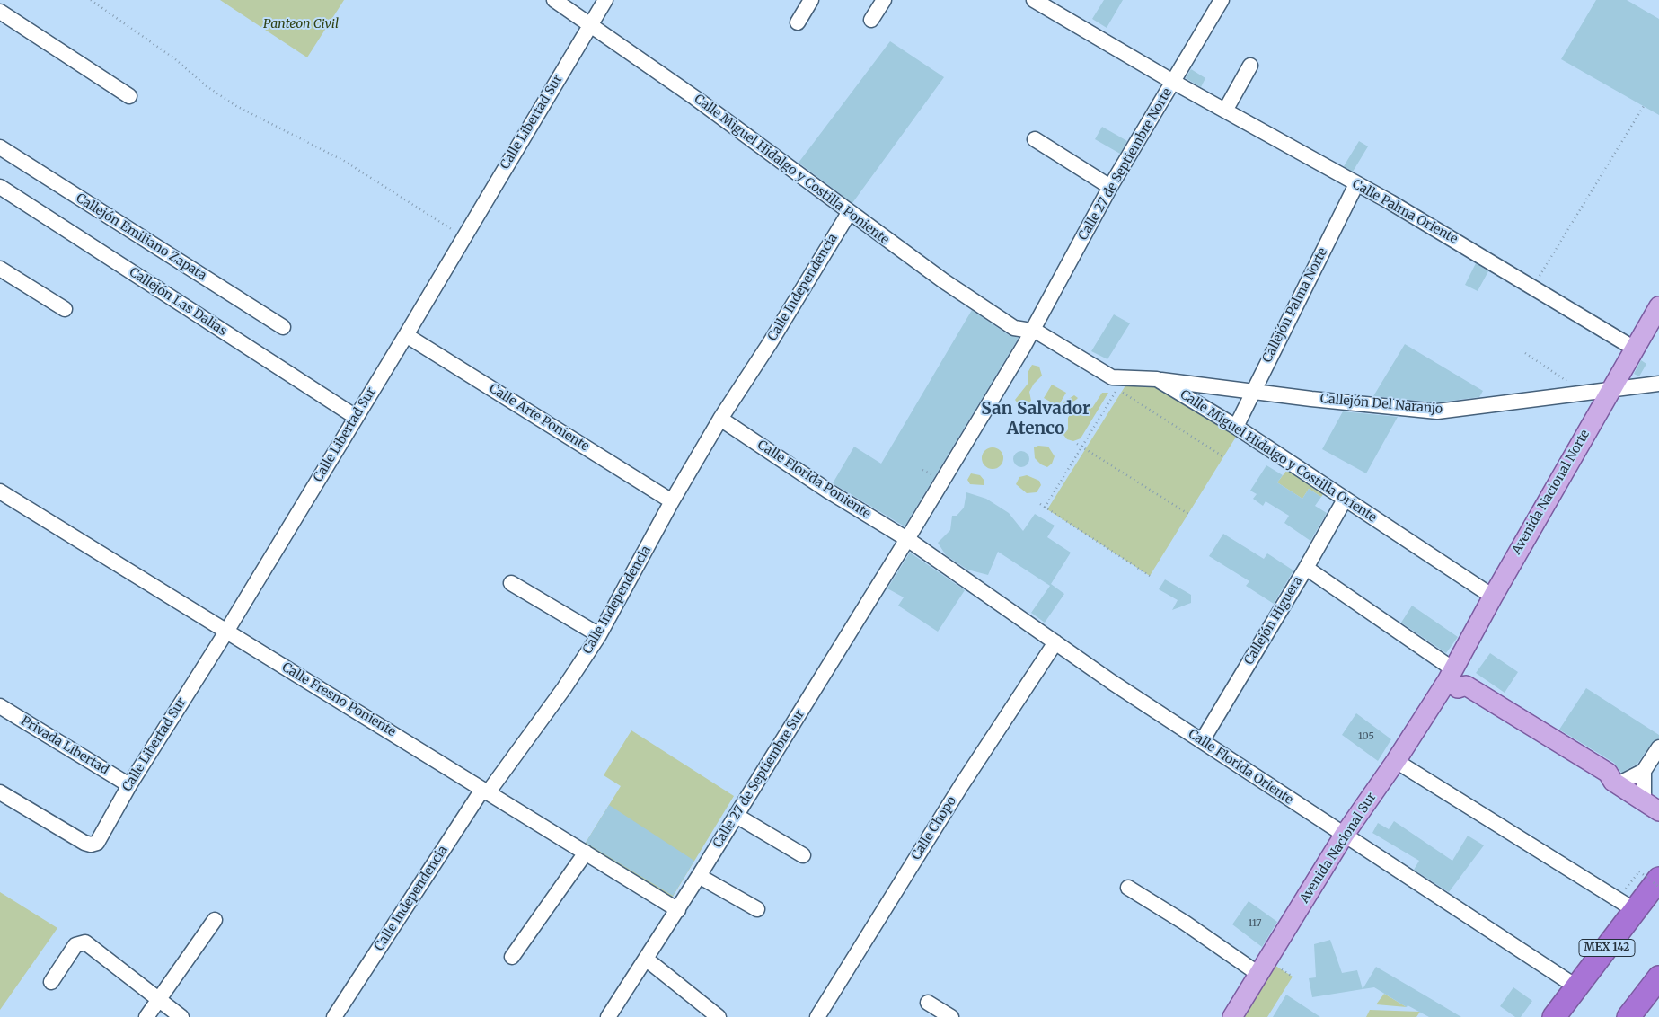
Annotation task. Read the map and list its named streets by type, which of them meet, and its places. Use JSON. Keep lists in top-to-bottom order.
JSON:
{
  "streets": {
    "highway": ["MEX 142"],
    "main road": ["Avenida Nacional Norte", "Avenida Nacional Sur"],
    "street": [
      "Calle Libertad Sur",
      "Calle 27 de Septiembre Norte",
      "Calle Miguel Hidalgo y Costilla Poniente",
      "Calle Palma Oriente",
      "Callejón Emiliano Zapata",
      "Calle Independencia",
      "Callejón Las Dalias",
      "Callejón Palma Norte",
      "Callejón Del Naranjo",
      "Calle Arte Poniente",
      "Calle Miguel Hidalgo y Costilla Oriente",
      "Calle Florida Poniente",
      "Callejón Higuera",
      "Calle Fresno Poniente",
      "Privada Libertad",
      "Calle Florida Oriente",
      "Calle 27 de Septiembre Sur",
      "Calle Chopo"
    ]
  },
  "crossings": [
    ["Calle Libertad Sur", "Calle Miguel Hidalgo y Costilla Poniente"],
    ["Calle Libertad Sur", "Callejón Las Dalias"],
    ["Calle Libertad Sur", "Calle Arte Poniente"],
    ["Calle Libertad Sur", "Calle Fresno Poniente"],
    ["Calle Libertad Sur", "Privada Libertad"],
    ["Calle 27 de Septiembre Norte", "Calle Miguel Hidalgo y Costilla Poniente"],
    ["Calle 27 de Septiembre Norte", "Calle Palma Oriente"],
    ["Calle 27 de Septiembre Norte", "Calle Miguel Hidalgo y Costilla Oriente"],
    ["Calle 27 de Septiembre Norte", "Calle Florida Poniente"],
    ["Calle 27 de Septiembre Norte", "Calle Florida Oriente"],
    ["Calle 27 de Septiembre Norte", "Calle 27 de Septiembre Sur"],
    ["Calle Miguel Hidalgo y Costilla Poniente", "Calle Independencia"],
    ["Calle Miguel Hidalgo y Costilla Poniente", "Calle Miguel Hidalgo y Costilla Oriente"],
    ["Calle Palma Oriente", "Callejón Palma Norte"],
    ["Calle Palma Oriente", "Avenida Nacional Norte"],
    ["Calle Independencia", "Calle Arte Poniente"],
    ["Calle Independencia", "Calle Florida Poniente"],
    ["Calle Independencia", "Calle Fresno Poniente"],
    ["Callejón Palma Norte", "Callejón Del Naranjo"],
    ["Callejón Palma Norte", "Calle Miguel Hidalgo y Costilla Oriente"],
    ["Callejón Del Naranjo", "Calle Miguel Hidalgo y Costilla Oriente"],
    ["Callejón Del Naranjo", "Avenida Nacional Norte"],
    ["Calle Miguel Hidalgo y Costilla Oriente", "Avenida Nacional Norte"],
    ["Calle Miguel Hidalgo y Costilla Oriente", "Callejón Higuera"],
    ["Calle Florida Poniente", "Calle Florida Oriente"],
    ["Calle Florida Poniente", "Calle 27 de Septiembre Sur"],
    ["Avenida Nacional Norte", "Avenida Nacional Sur"],
    ["Callejón Higuera", "Calle Florida Oriente"],
    ["Calle Fresno Poniente", "Calle 27 de Septiembre Sur"],
    ["Calle Florida Oriente", "Calle 27 de Septiembre Sur"],
    ["Calle Florida Oriente", "Calle Chopo"],
    ["Calle Florida Oriente", "Avenida Nacional Sur"],
    ["Calle Florida Oriente", "MEX 142"]
  ],
  "districts": ["San Salvador Atenco"],
  "parks": ["Panteon Civil"],
  "house_numbers": ["105", "117"]
}
